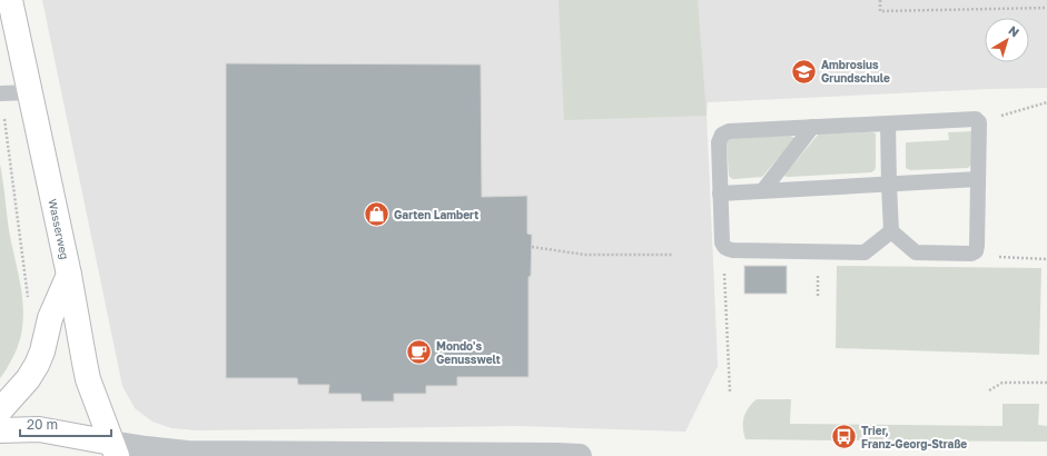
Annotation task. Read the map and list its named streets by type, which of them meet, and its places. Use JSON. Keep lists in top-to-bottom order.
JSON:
{
  "streets": {
    "main road": ["Wasserweg"]
  },
  "places": {
    "school or university": ["Ambrosius Grundschule"],
    "shop": ["Garten Lambert"],
    "cafe": ["Mondo's Genusswelt"],
    "bus stop": ["Trier, Franz-Georg-Straße"]
  },
  "scale_bar": "20 m",
  "north": "top right"
}
